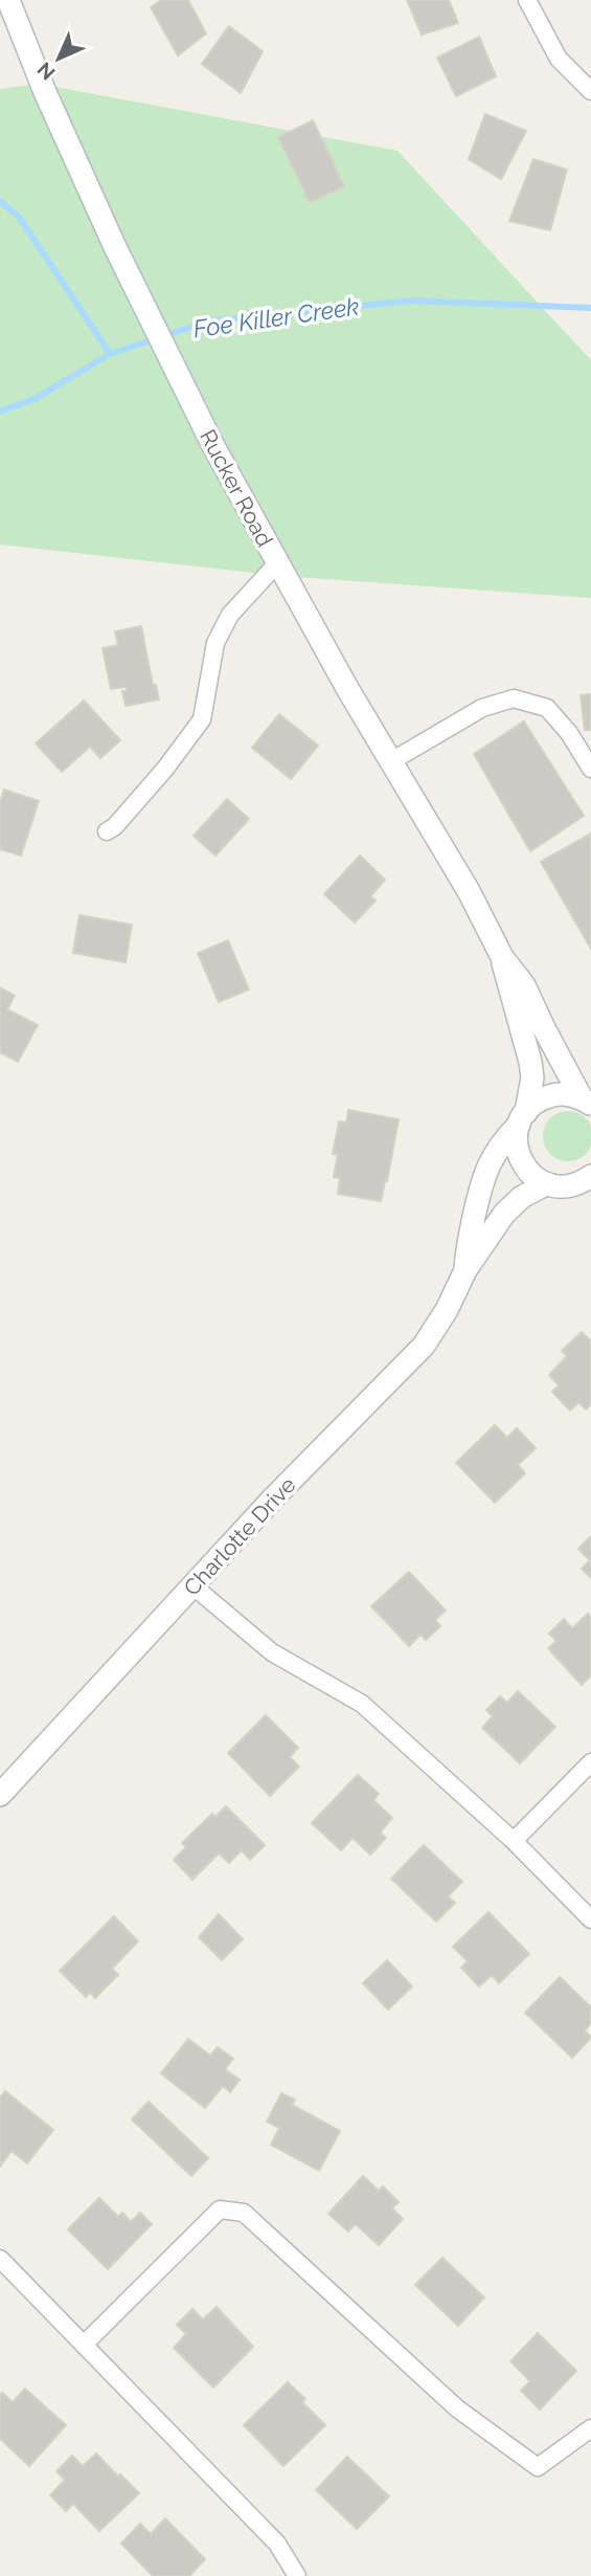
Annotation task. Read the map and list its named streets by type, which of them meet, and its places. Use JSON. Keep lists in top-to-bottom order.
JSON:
{
  "streets": {
    "main road": ["Rucker Road", "Charlotte Drive"]
  },
  "crossings": [
    ["Rucker Road", "Charlotte Drive"]
  ],
  "water": ["Foe Killer Creek"],
  "north": "bottom left"
}
